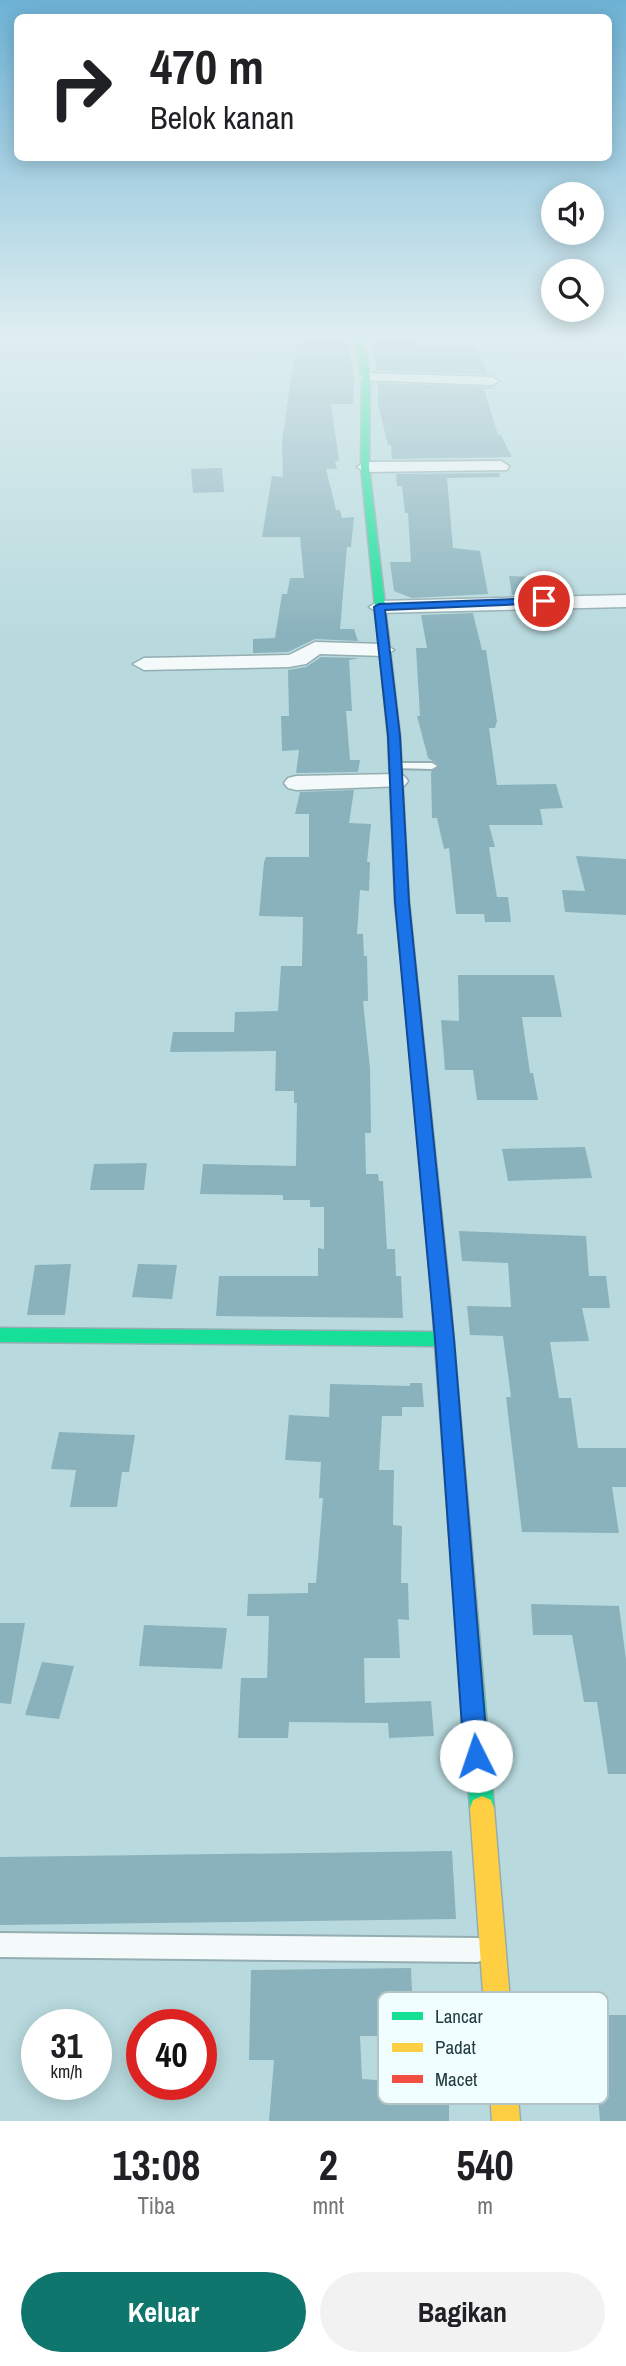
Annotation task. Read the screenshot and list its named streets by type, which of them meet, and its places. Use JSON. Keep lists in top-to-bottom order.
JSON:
{
  "legend": ["Lancar", "Padat", "Macet"],
  "page": {
    "turn": ["470 m", "Belok kanan"],
    "speed": "31 km/h",
    "limit": "40",
    "eta": [
      "13:08",
      "Tiba",
      "2",
      "mnt",
      "540",
      "m"
    ],
    "buttons": ["Keluar", "Bagikan"]
  }
}
